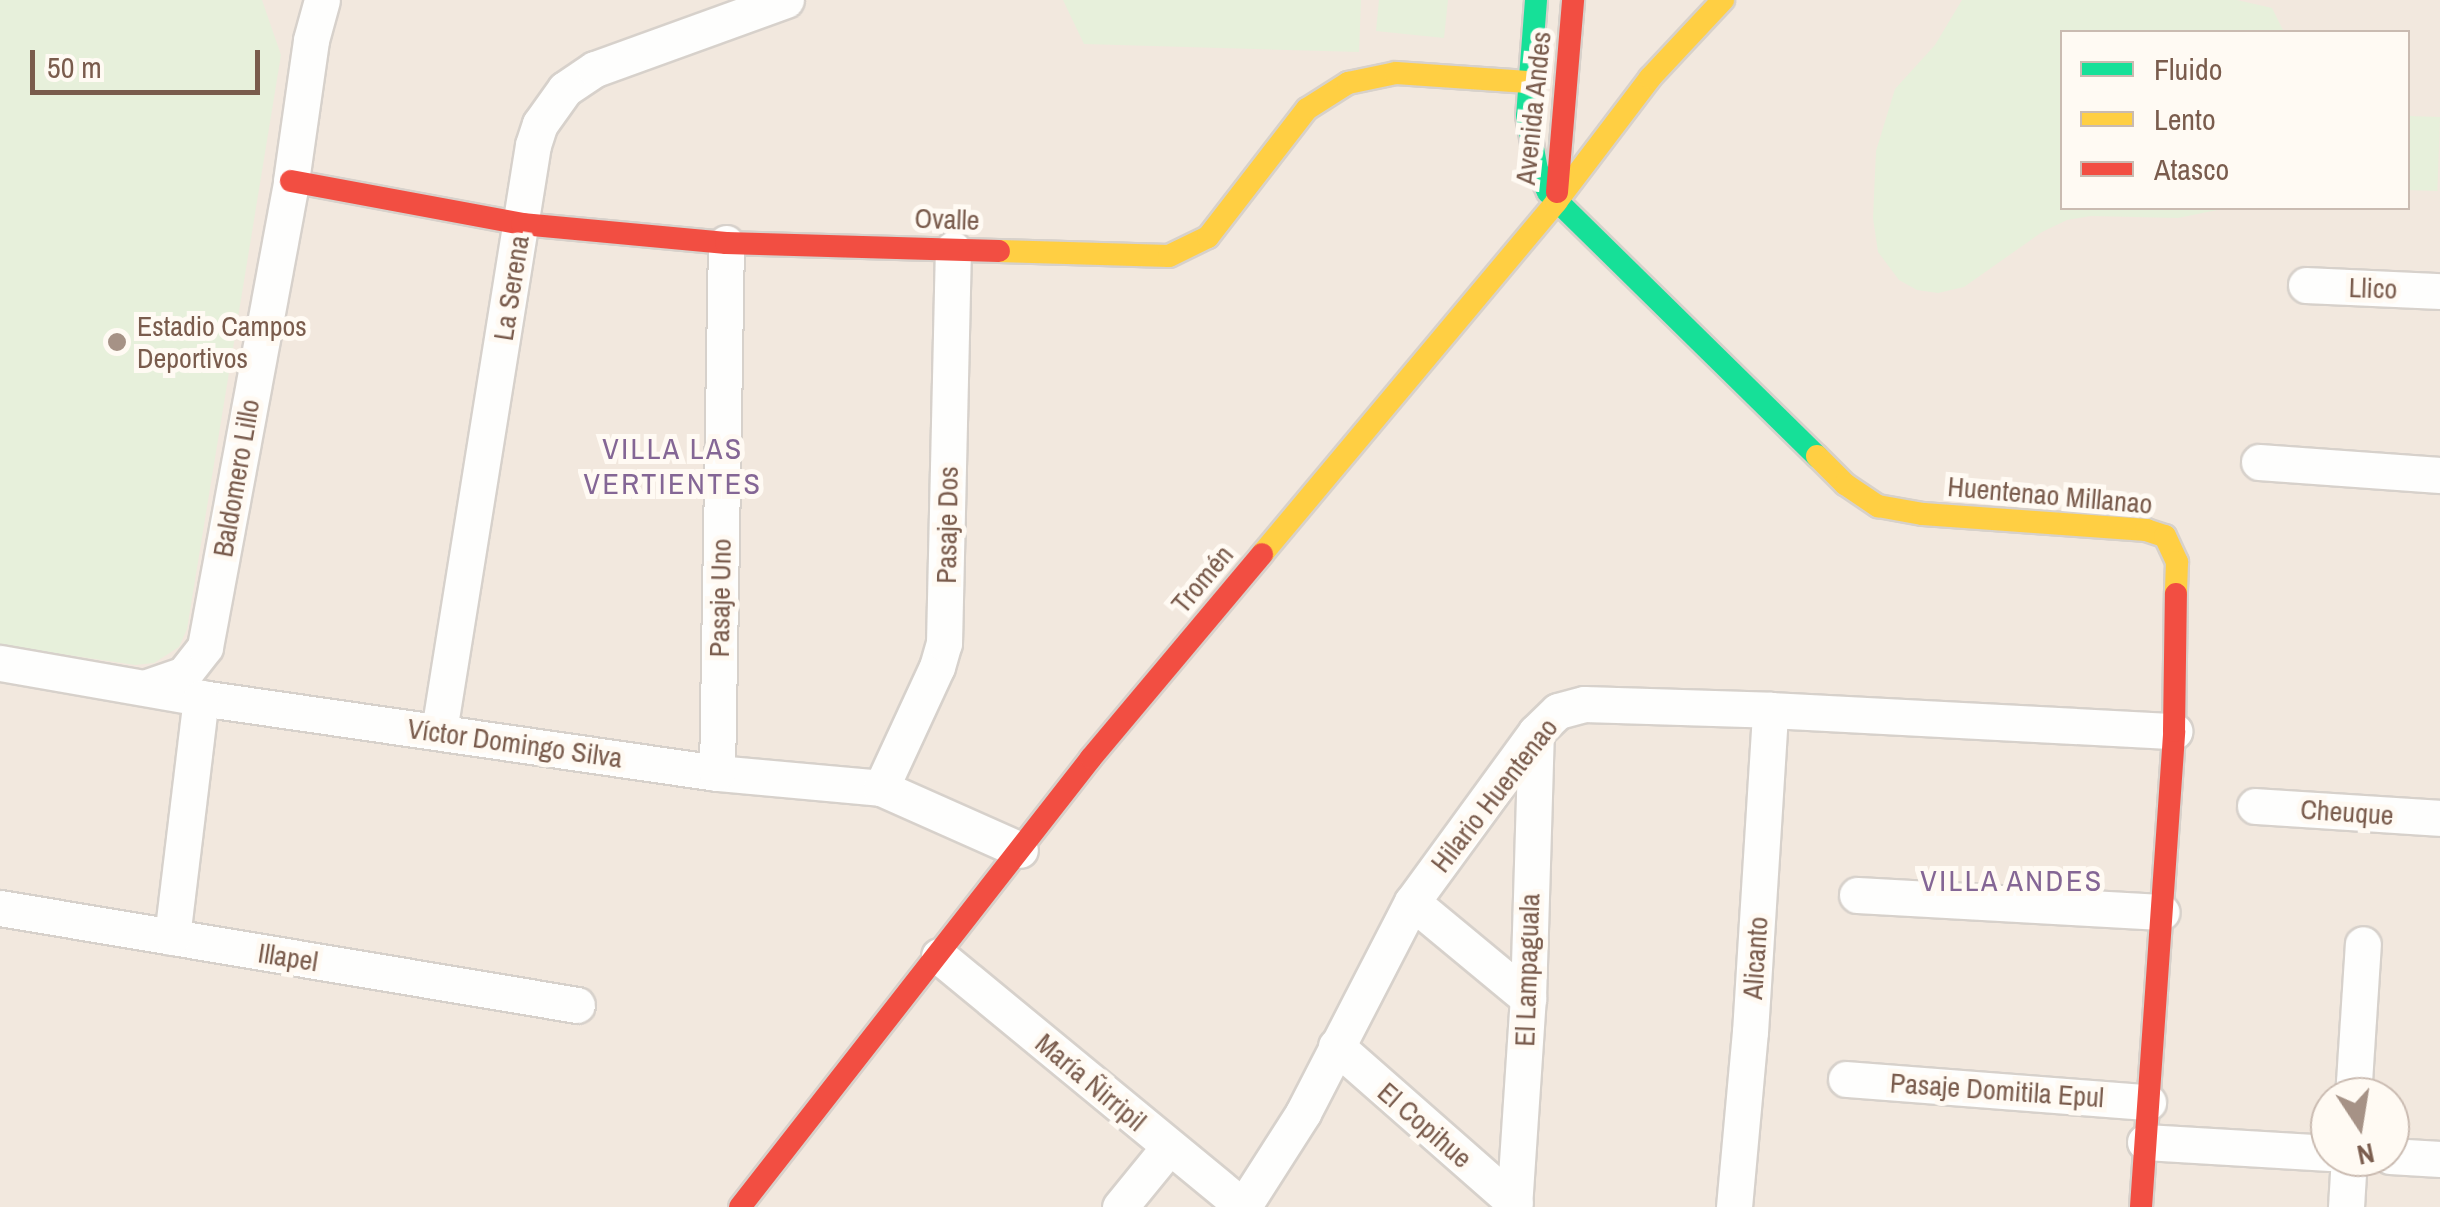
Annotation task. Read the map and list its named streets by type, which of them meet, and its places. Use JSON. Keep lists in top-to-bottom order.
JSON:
{
  "streets": {
    "street": [
      "Avenida Andes",
      "Ovalle",
      "La Serena",
      "Llico",
      "Baldomero Lillo",
      "Huentenao Millanao",
      "Pasaje Dos",
      "Tromén",
      "Pasaje Uno",
      "Víctor Domingo Silva",
      "Hilario Huentenao",
      "Cheuque",
      "Illapel",
      "Alicanto",
      "El Lampaguala",
      "María Ñirripil",
      "Pasaje Domitila Epul",
      "El Copihue"
    ]
  },
  "crossings": [
    ["Avenida Andes", "Ovalle"],
    ["Avenida Andes", "Huentenao Millanao"],
    ["Avenida Andes", "Tromén"],
    ["Ovalle", "La Serena"],
    ["Ovalle", "Baldomero Lillo"],
    ["Ovalle", "Pasaje Dos"],
    ["Ovalle", "Pasaje Uno"],
    ["La Serena", "Víctor Domingo Silva"],
    ["Baldomero Lillo", "Víctor Domingo Silva"],
    ["Huentenao Millanao", "Tromén"],
    ["Huentenao Millanao", "Hilario Huentenao"],
    ["Huentenao Millanao", "Pasaje Domitila Epul"],
    ["Pasaje Dos", "Víctor Domingo Silva"],
    ["Tromén", "Víctor Domingo Silva"],
    ["Tromén", "María Ñirripil"],
    ["Pasaje Uno", "Víctor Domingo Silva"],
    ["Hilario Huentenao", "Alicanto"],
    ["Hilario Huentenao", "El Lampaguala"],
    ["Hilario Huentenao", "María Ñirripil"],
    ["Hilario Huentenao", "El Copihue"],
    ["El Lampaguala", "El Copihue"]
  ],
  "districts": ["VILLA LAS VERTIENTES", "VILLA ANDES"],
  "places": ["Estadio Campos Deportivos"],
  "legend": ["Fluido", "Lento", "Atasco"],
  "scale_bar": "50 m",
  "north": "bottom"
}
